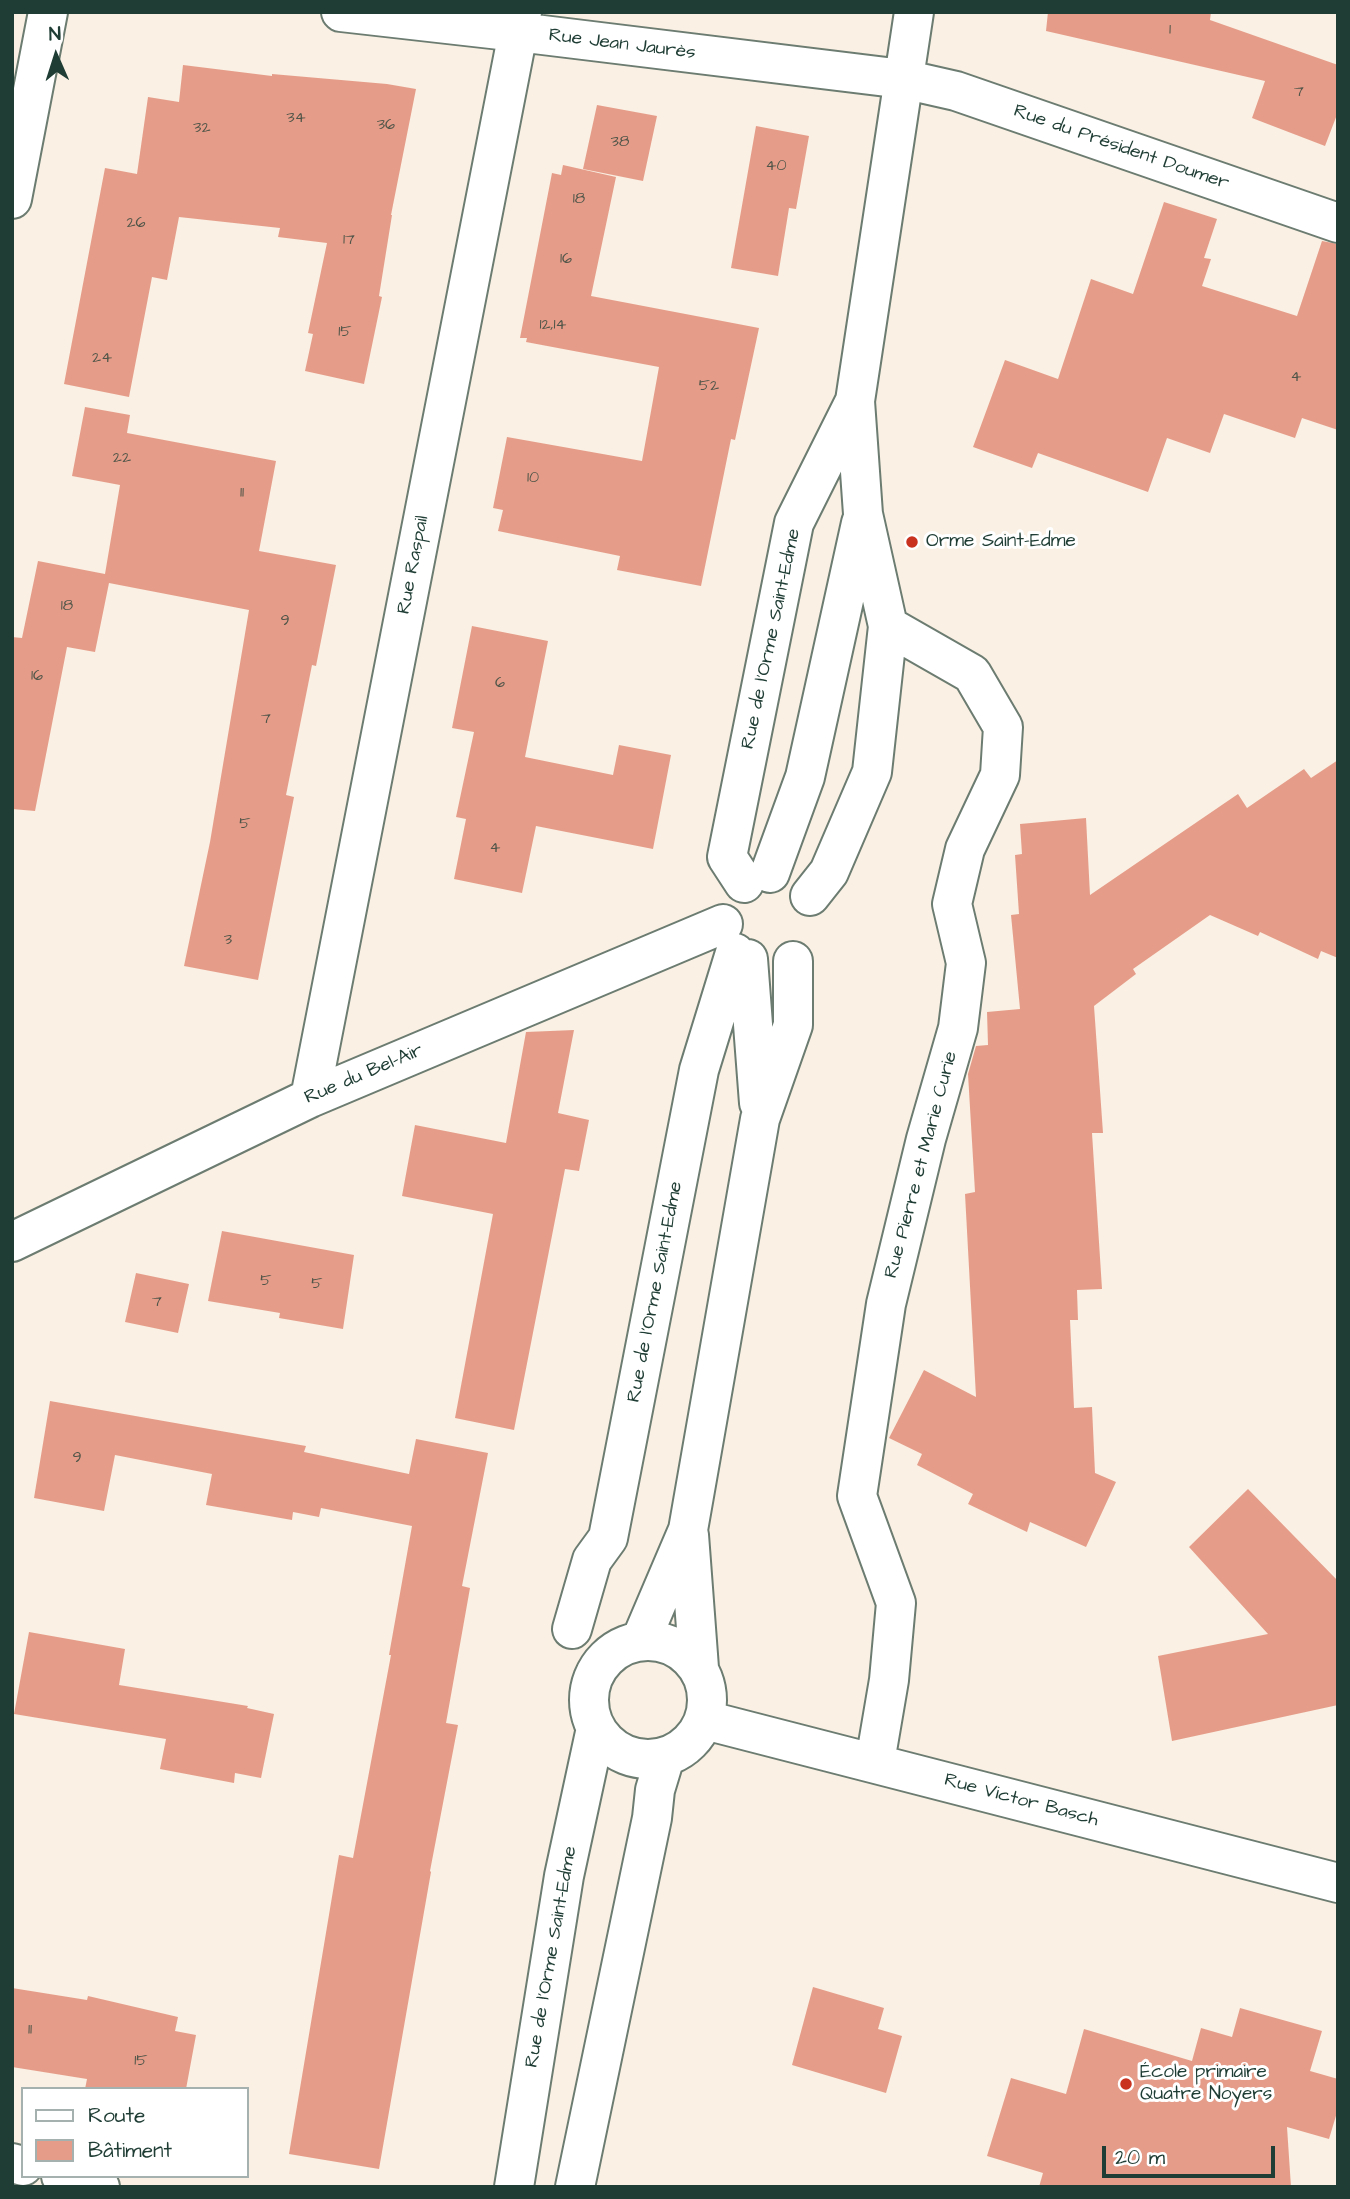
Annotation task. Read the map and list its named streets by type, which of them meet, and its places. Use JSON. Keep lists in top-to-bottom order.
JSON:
{
  "streets": {
    "street": [
      "Rue Jean Jaurès",
      "Rue du Président Doumer",
      "Rue Raspail",
      "Rue de l'Orme Saint-Edme",
      "Rue du Bel-Air",
      "Rue Pierre et Marie Curie",
      "Rue Victor Basch"
    ]
  },
  "crossings": [
    ["Rue Jean Jaurès", "Rue du Président Doumer"],
    ["Rue Jean Jaurès", "Rue Raspail"],
    ["Rue Jean Jaurès", "Rue de l'Orme Saint-Edme"],
    ["Rue du Président Doumer", "Rue de l'Orme Saint-Edme"],
    ["Rue Raspail", "Rue du Bel-Air"],
    ["Rue de l'Orme Saint-Edme", "Rue du Bel-Air"],
    ["Rue de l'Orme Saint-Edme", "Rue Pierre et Marie Curie"],
    ["Rue de l'Orme Saint-Edme", "Rue Victor Basch"],
    ["Rue Pierre et Marie Curie", "Rue Victor Basch"]
  ],
  "places": ["Orme Saint-Edme", "École primaire Quatre Noyers"],
  "house_numbers": [
    "1",
    "7",
    "34",
    "36",
    "32",
    "38",
    "40",
    "18",
    "26",
    "17",
    "16",
    "12,14",
    "15",
    "24",
    "4",
    "52",
    "22",
    "10",
    "11",
    "18",
    "9",
    "16",
    "6",
    "7",
    "5",
    "4",
    "3",
    "5",
    "5",
    "7",
    "9",
    "11",
    "15"
  ],
  "legend": ["Route", "Bâtiment"],
  "scale_bar": "20 m",
  "north": "top"
}
